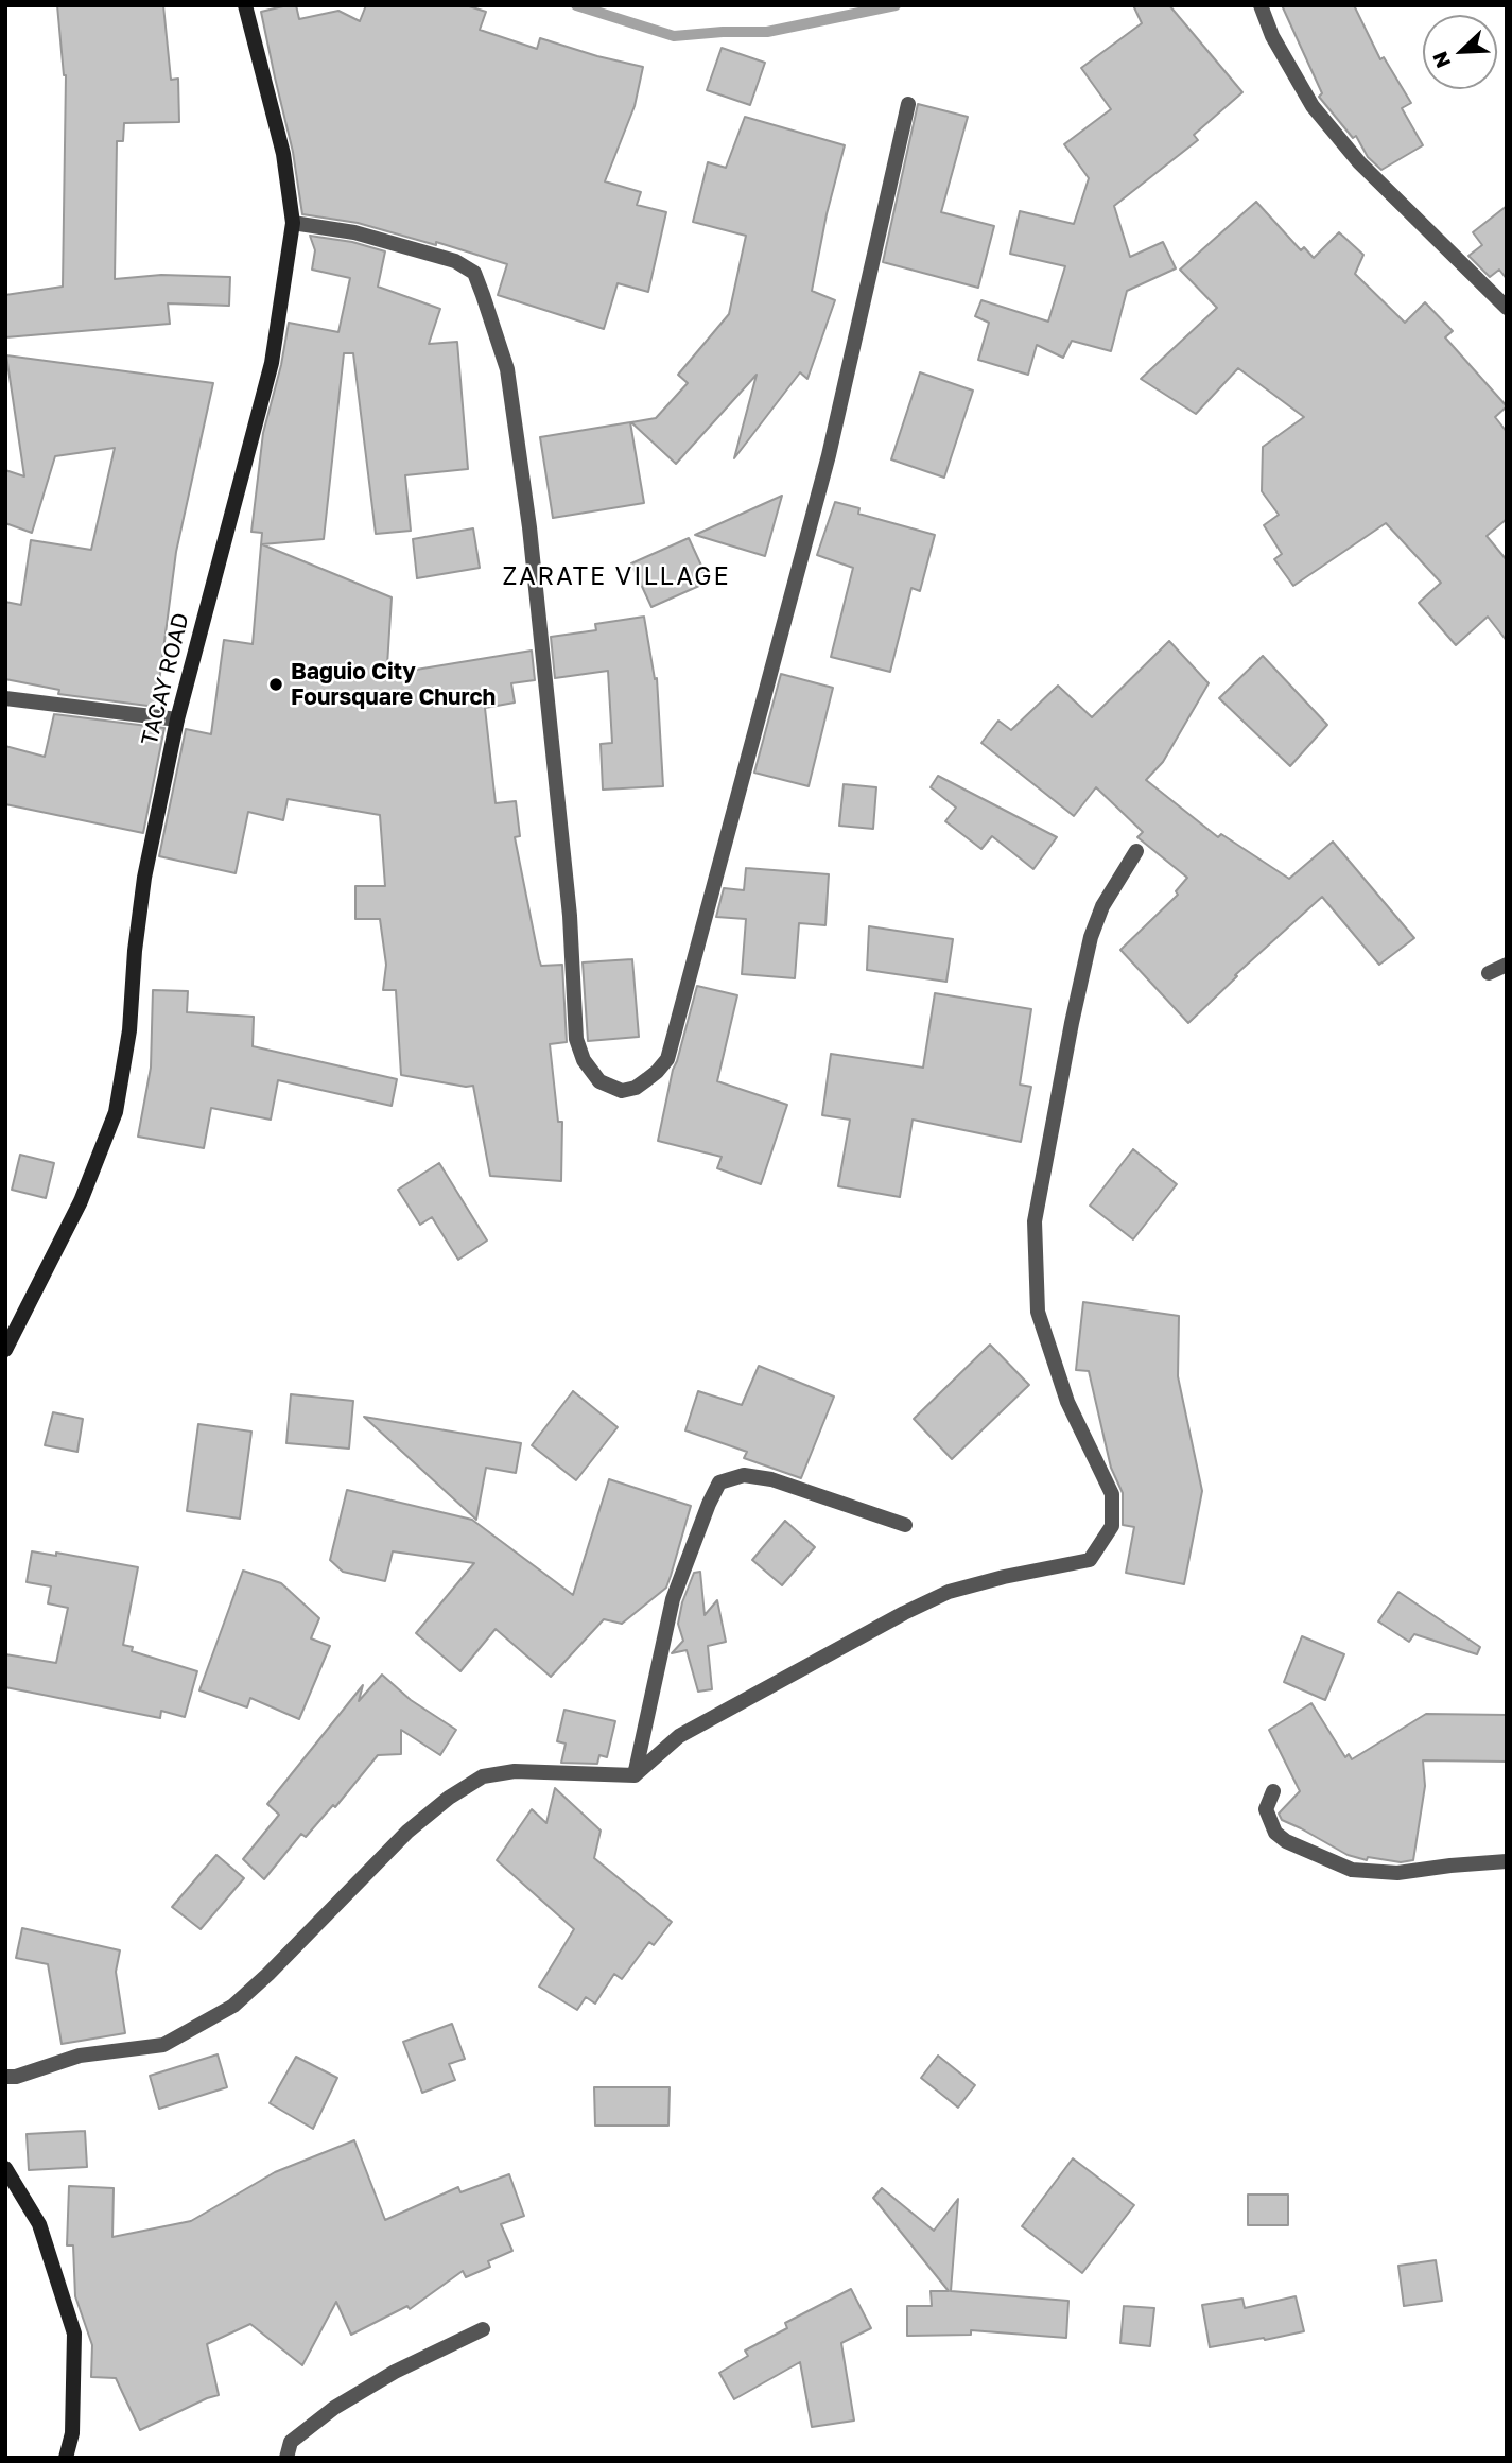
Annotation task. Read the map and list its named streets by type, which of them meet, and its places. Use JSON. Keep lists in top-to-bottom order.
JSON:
{
  "streets": {
    "main road": ["TACAY ROAD"]
  },
  "districts": ["ZARATE VILLAGE"],
  "places": ["Baguio City Foursquare Church"],
  "north": "bottom left"
}
